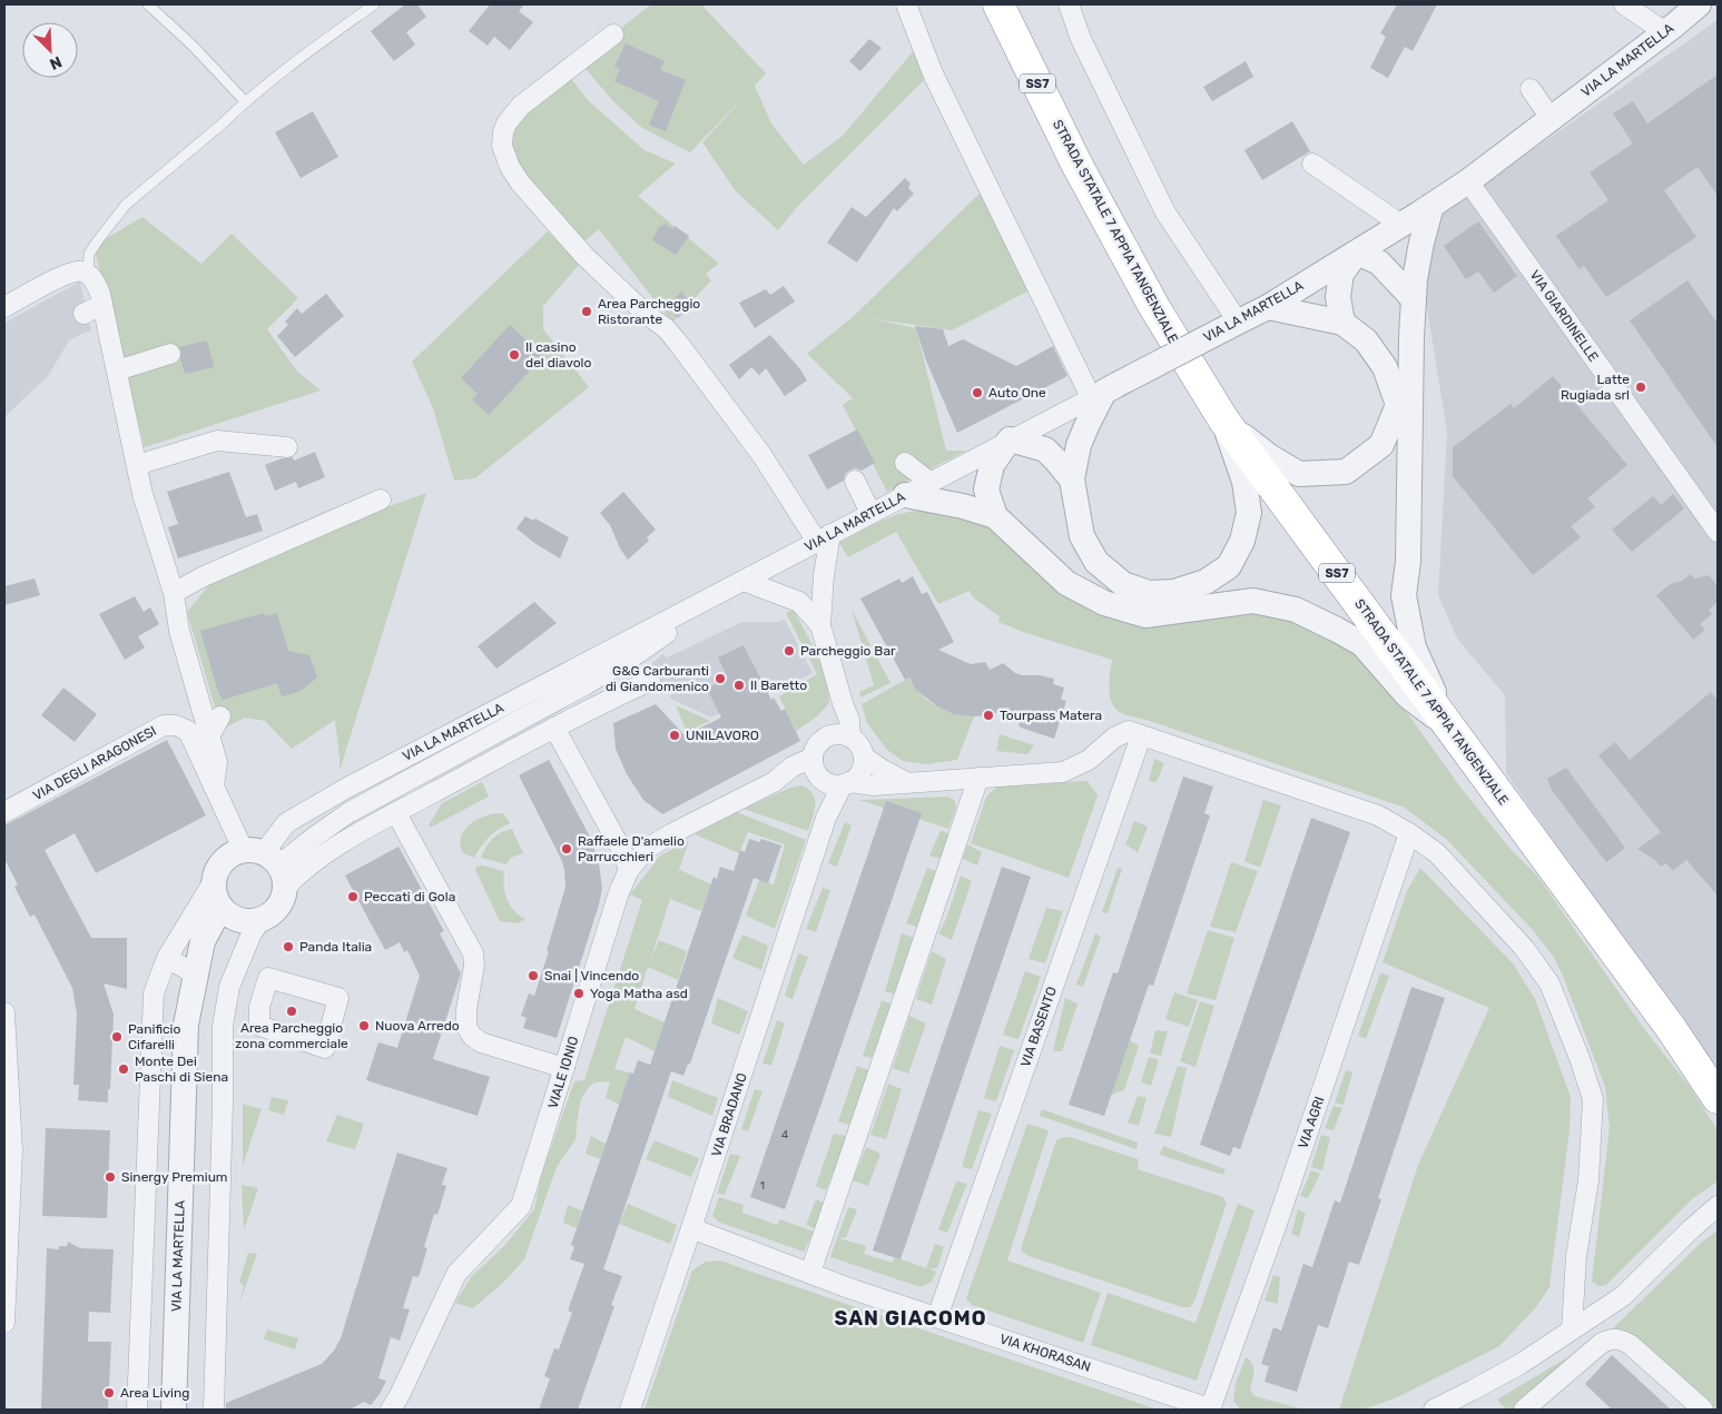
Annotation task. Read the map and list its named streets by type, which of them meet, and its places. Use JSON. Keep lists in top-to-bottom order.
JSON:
{
  "streets": {
    "highway": ["SS7", "STRADA STATALE 7 APPIA TANGENZIALE"],
    "street": [
      "VIA LA MARTELLA",
      "VIA GIARDINELLE",
      "VIA DEGLI ARAGONESI",
      "VIA BASENTO",
      "VIALE IONIO",
      "VIA BRADANO",
      "VIA AGRI",
      "VIA KHORASAN"
    ]
  },
  "crossings": [
    ["VIA LA MARTELLA", "VIA GIARDINELLE"],
    ["VIA LA MARTELLA", "VIA DEGLI ARAGONESI"],
    ["VIA BASENTO", "VIA KHORASAN"],
    ["VIALE IONIO", "VIA BRADANO"],
    ["VIA BRADANO", "VIA KHORASAN"],
    ["VIA AGRI", "VIA KHORASAN"]
  ],
  "districts": ["SAN GIACOMO"],
  "places": [
    "Area Parcheggio Ristorante",
    "Il casino del diavolo",
    "Latte Rugiada srl",
    "Auto One",
    "Parcheggio Bar",
    "G&G Carburanti di Giandomenico",
    "Il Baretto",
    "Tourpass Matera",
    "UNILAVORO",
    "Raffaele D'amelio Parrucchieri",
    "Peccati di Gola",
    "Panda Italia",
    "Snai | Vincendo",
    "Yoga Matha asd",
    "Area Parcheggio zona commerciale",
    "Nuova Arredo",
    "Panificio Cifarelli",
    "Monte Dei Paschi di Siena",
    "Sinergy Premium",
    "Area Living"
  ],
  "house_numbers": ["4", "1"],
  "north": "bottom right"
}
